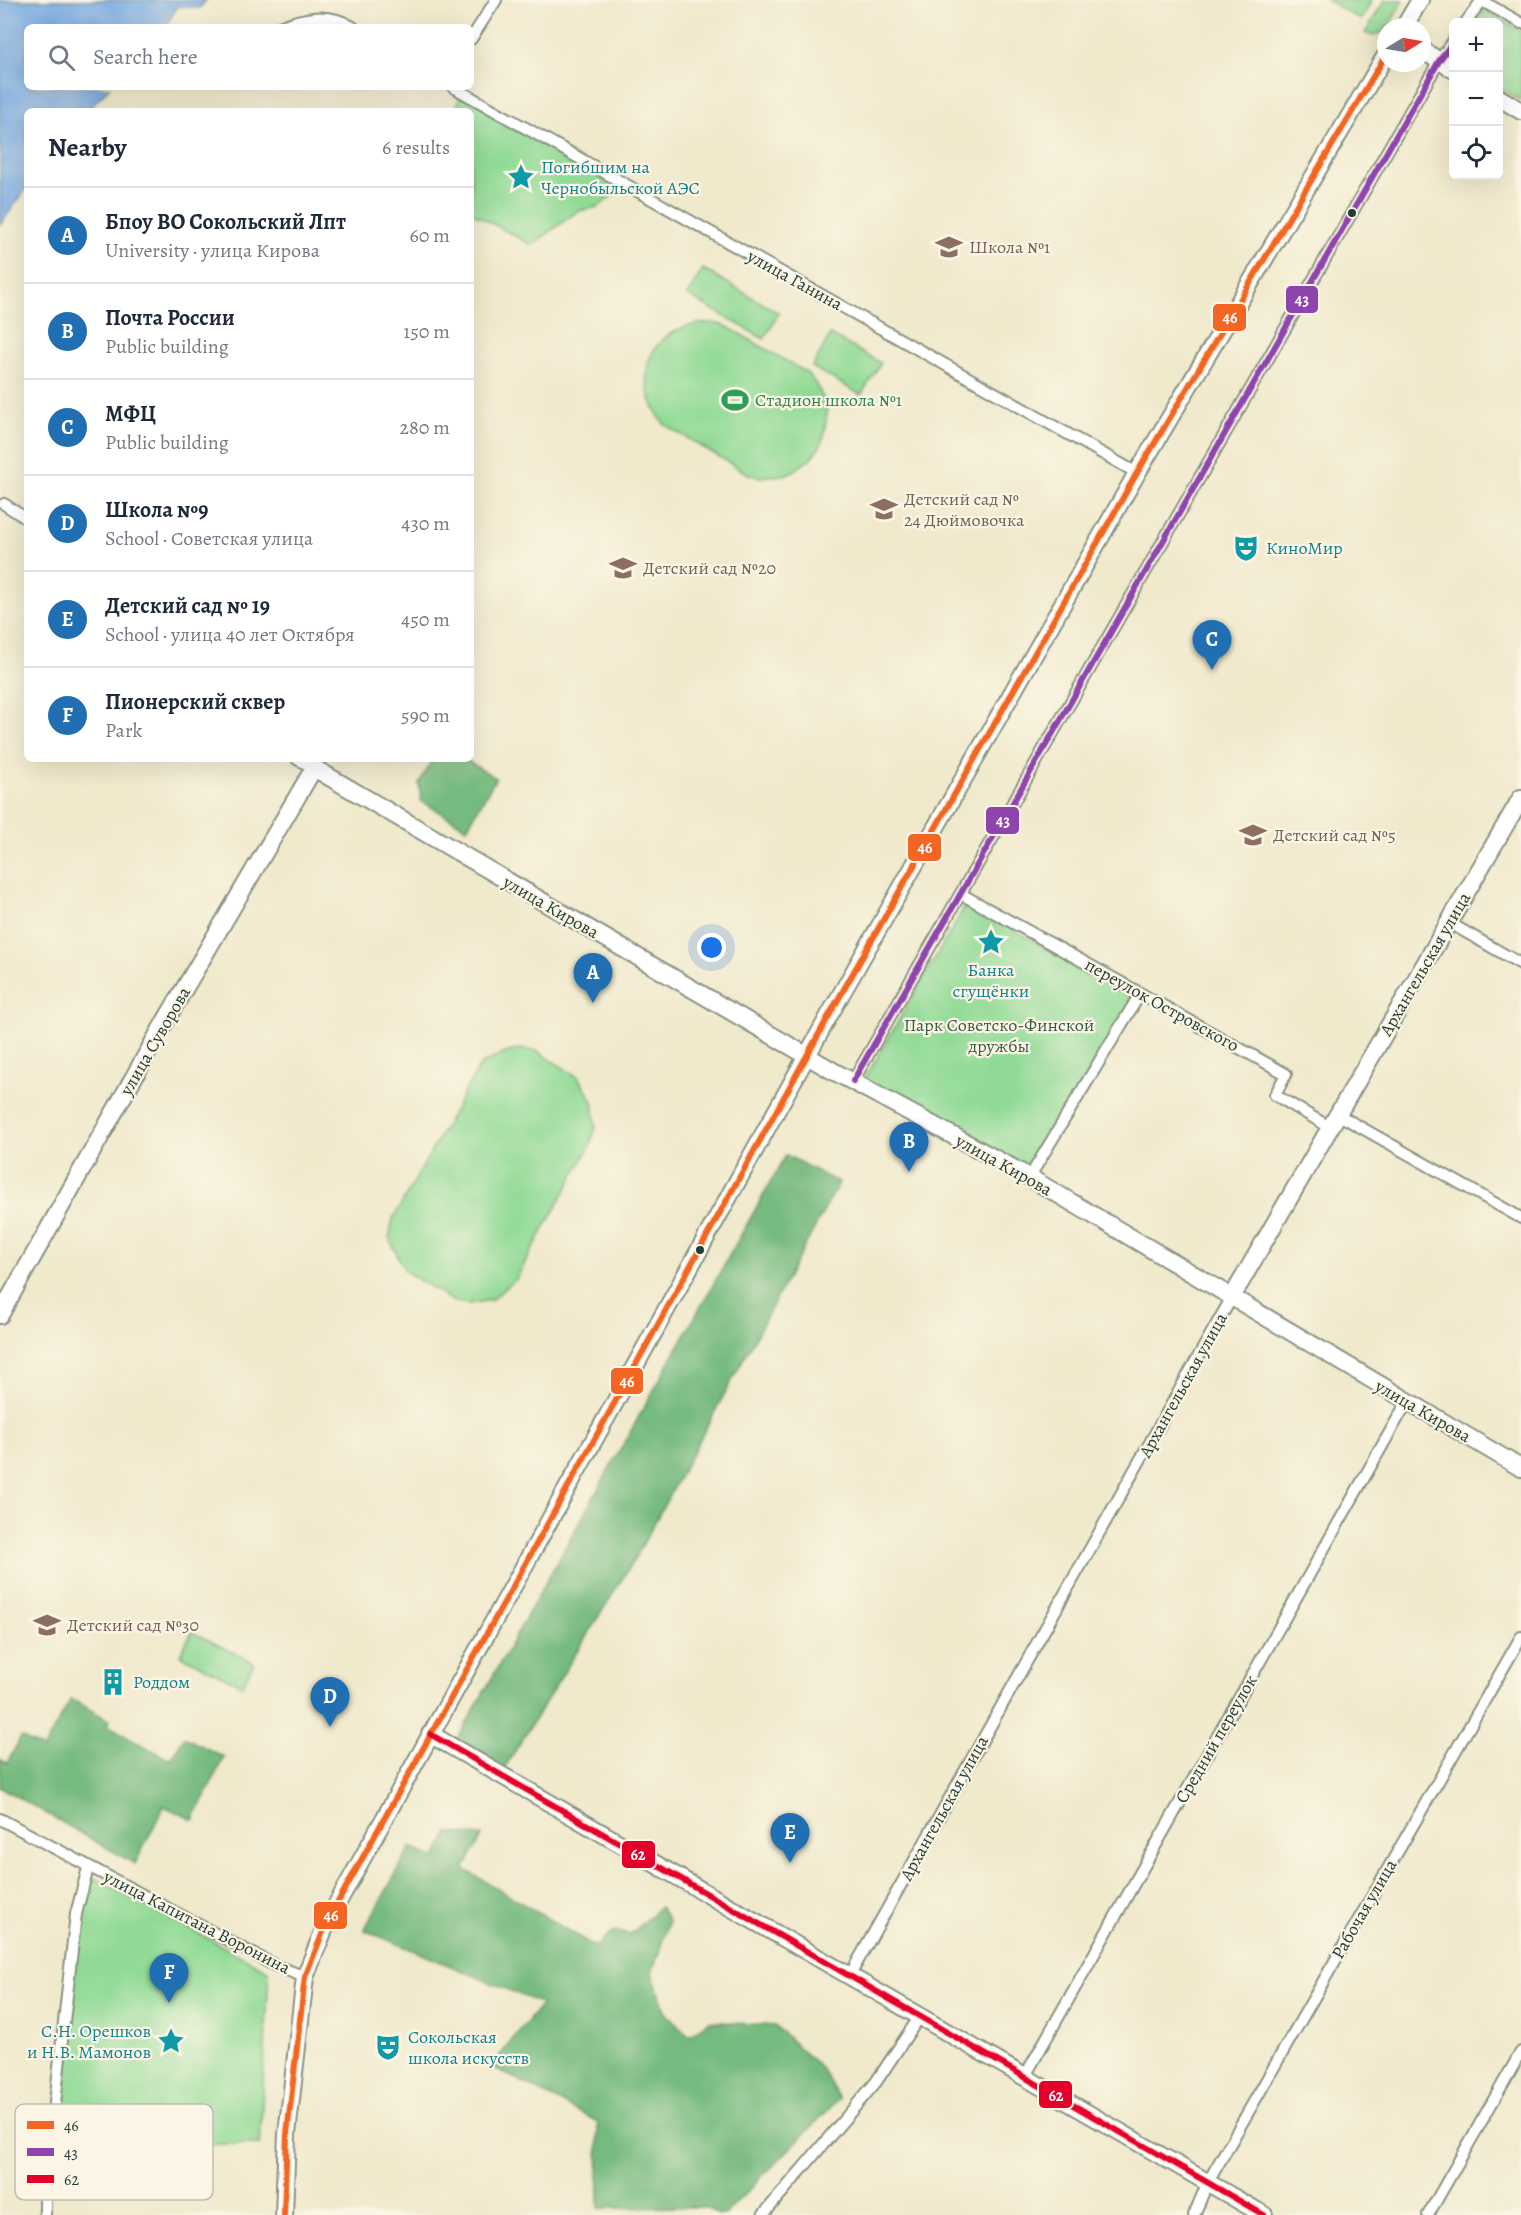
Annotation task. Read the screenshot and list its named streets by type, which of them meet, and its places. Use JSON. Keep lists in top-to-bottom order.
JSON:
{
  "streets": {
    "main road": ["улица Кирова", "Архангельская улица", "улица Суворова"],
    "street": [
      "улица Ганина",
      "переулок Островского",
      "Средний переулок",
      "Рабочая улица",
      "улица Капитана Воронина"
    ]
  },
  "crossings": [
    ["улица Кирова", "Архангельская улица"],
    ["улица Кирова", "улица Суворова"],
    ["улица Кирова", "Средний переулок"],
    ["Архангельская улица", "переулок Островского"]
  ],
  "parks": ["Парк Советско-Финской дружбы"],
  "places": {
    "place": ["Погибшим на Чернобыльской АЭС", "Банка сгущёнки", "С.Н. Орешков и Н.В. Мамонов"],
    "school or university": [
      "Школа №1",
      "Детский сад № 24 Дюймовочка",
      "Детский сад №20",
      "Детский сад №5",
      "Детский сад №30"
    ],
    "sports": ["Стадион школа №1"],
    "theatre": ["КиноМир", "Сокольская школа искусств"],
    "building": ["Роддом"]
  },
  "lines": ["transit line 43", "transit line 46", "transit line 62"],
  "legend": ["46", "43", "62"],
  "north": "right",
  "page": {
    "map_buttons": ["+", "−"],
    "search": "Search here",
    "heading": ["Nearby", "6 results"],
    "list": [
      {
        "mark": "A",
        "name": "Бпоу ВО Сокольский Лпт",
        "note": "University · улица Кирова",
        "value": "60 m"
      },
      {
        "mark": "B",
        "name": "Почта России",
        "note": "Public building",
        "value": "150 m"
      },
      {
        "mark": "C",
        "name": "МФЦ",
        "note": "Public building",
        "value": "280 m"
      },
      {
        "mark": "D",
        "name": "Школа №9",
        "note": "School · Советская улица",
        "value": "430 m"
      },
      {
        "mark": "E",
        "name": "Детский сад № 19",
        "note": "School · улица 40 лет Октября",
        "value": "450 m"
      },
      {
        "mark": "F",
        "name": "Пионерский сквер",
        "note": "Park",
        "value": "590 m"
      }
    ],
    "pins": [
      "C",
      "A",
      "B",
      "D",
      "E",
      "F"
    ]
  }
}
